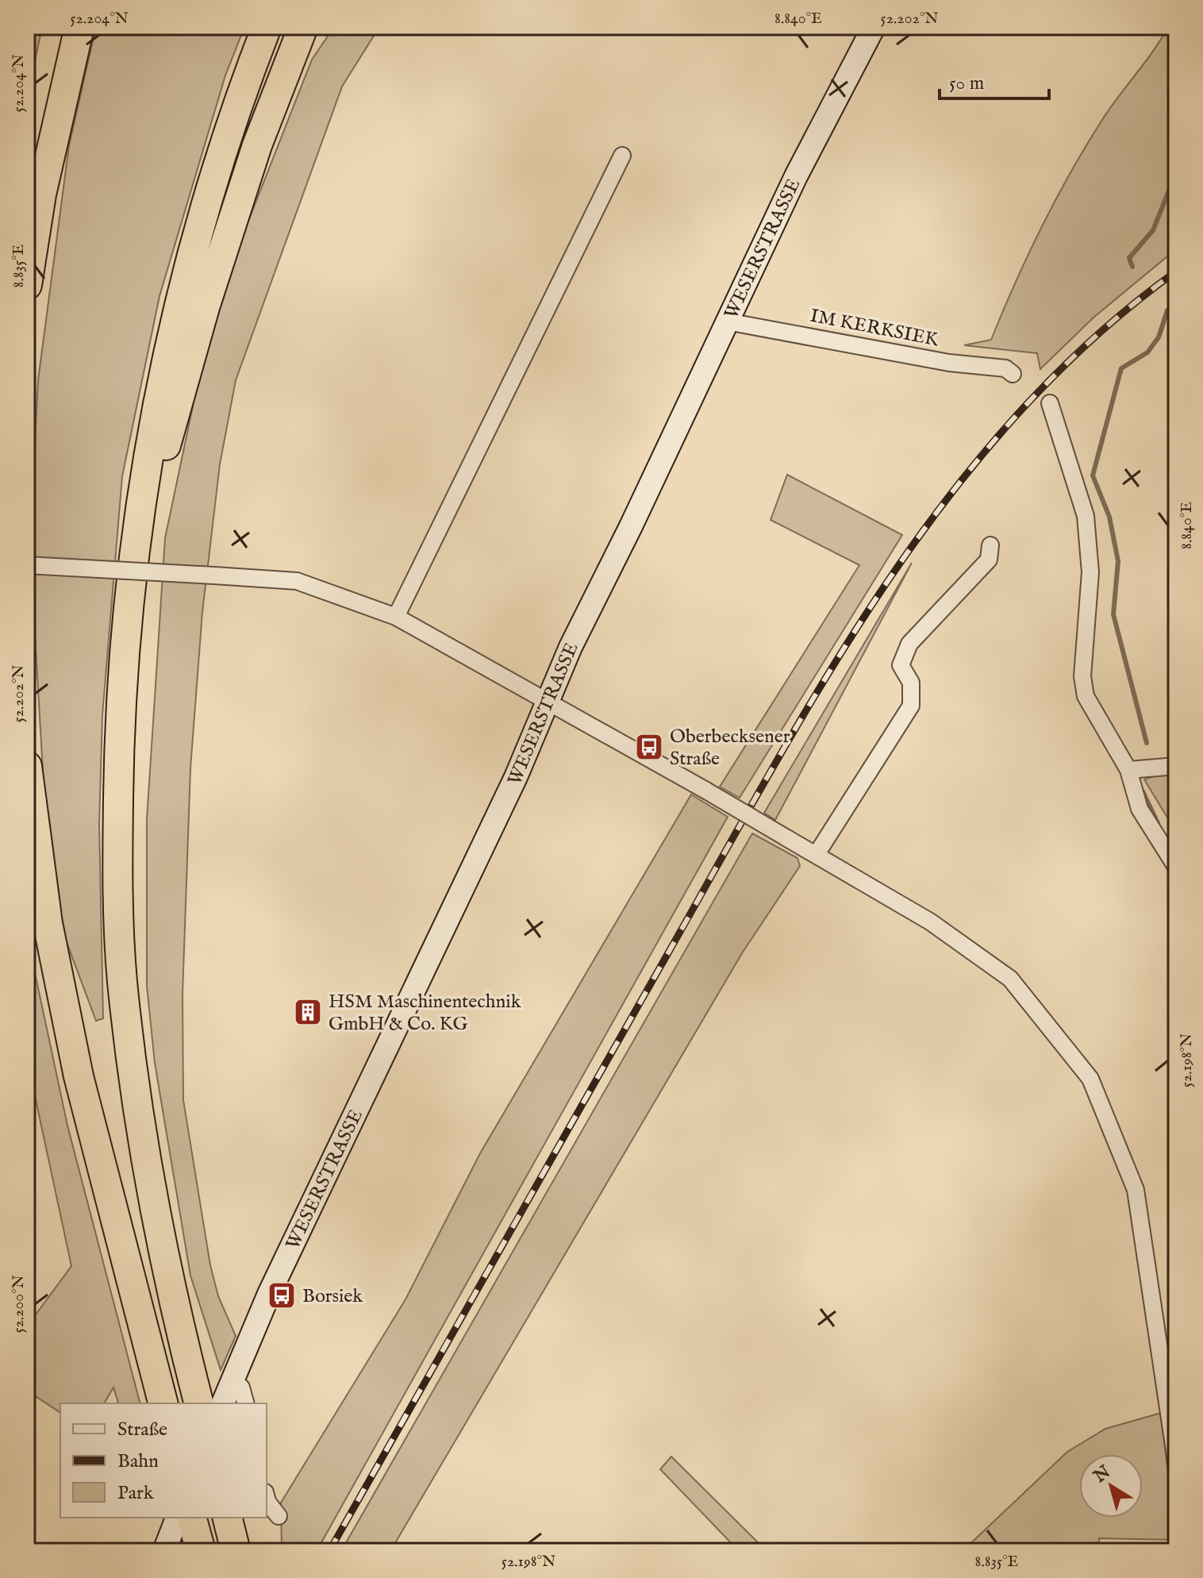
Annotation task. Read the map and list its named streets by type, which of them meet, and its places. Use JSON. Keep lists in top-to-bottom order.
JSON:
{
  "streets": {
    "street": ["WESERSTRASSE", "IM KERKSIEK"]
  },
  "crossings": [
    ["WESERSTRASSE", "IM KERKSIEK"]
  ],
  "places": {
    "bus stop": ["Oberbecksener Straße", "Borsiek"],
    "building": ["HSM Maschinentechnik GmbH & Co. KG"]
  },
  "legend": ["Straße", "Bahn", "Park"],
  "scale_bar": "50 m",
  "north": "top left",
  "coordinates": [
    "52.204°N",
    "8.840°E",
    "52.202°N",
    "8.835°E",
    "52.198°N",
    "52.200°N"
  ]
}
